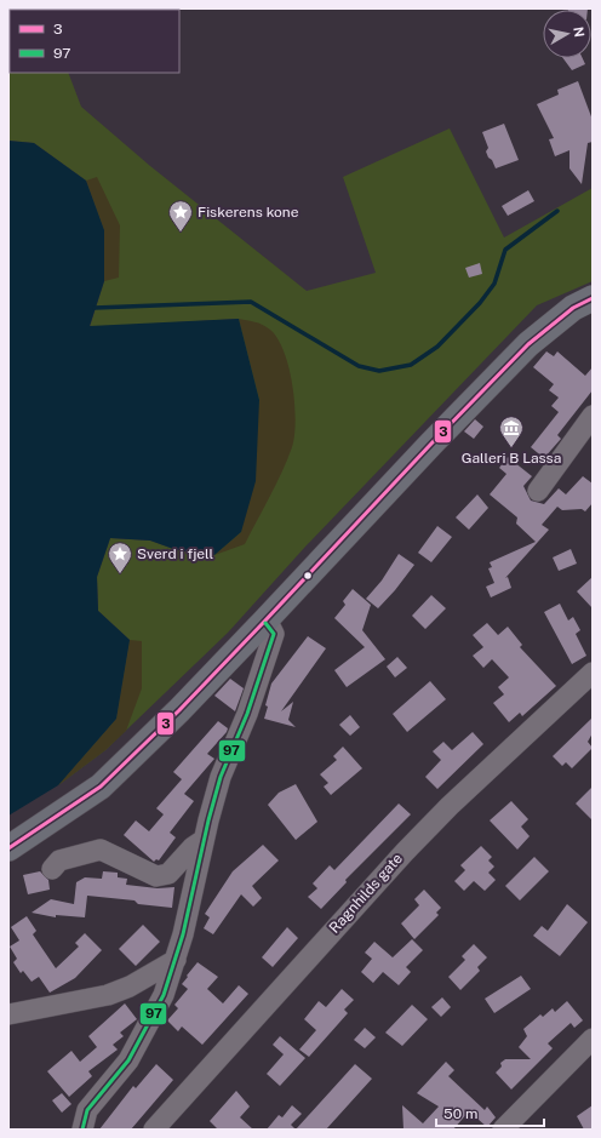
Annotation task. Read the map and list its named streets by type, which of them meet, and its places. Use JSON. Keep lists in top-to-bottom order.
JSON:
{
  "streets": {
    "street": ["Ragnhilds gate"]
  },
  "places": {
    "place": ["Fiskerens kone", "Sverd i fjell"],
    "museum": ["Galleri B Lassa"]
  },
  "lines": ["transit line 3", "transit line 97"],
  "legend": ["3", "97"],
  "scale_bar": "50 m",
  "north": "right"
}
